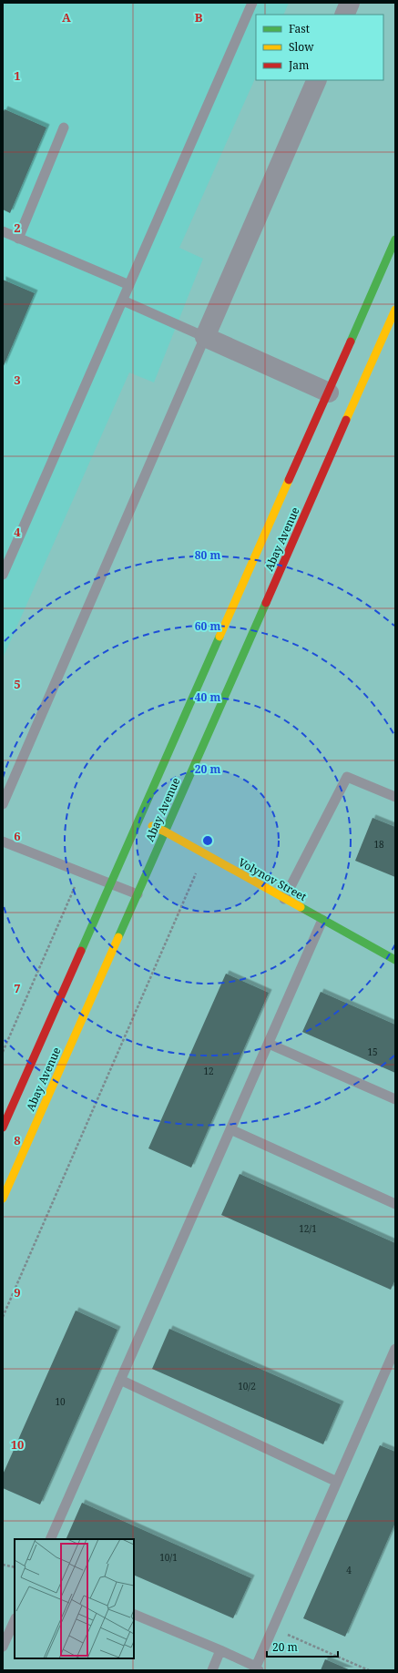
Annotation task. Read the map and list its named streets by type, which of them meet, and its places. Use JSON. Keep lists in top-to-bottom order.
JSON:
{
  "streets": {
    "main road": ["Abay Avenue", "Volynov Street"]
  },
  "crossings": [
    ["Abay Avenue", "Volynov Street"]
  ],
  "house_numbers": [
    "18",
    "15",
    "12",
    "12/1",
    "10/2",
    "10",
    "10/1",
    "4"
  ],
  "legend": ["Fast", "Slow", "Jam"],
  "scale_bar": "20 m",
  "grid": {
    "columns": ["A", "B"],
    "rows": [
      "1",
      "2",
      "3",
      "4",
      "5",
      "6",
      "7",
      "8",
      "9",
      "10"
    ]
  },
  "rings": [
    "80 m",
    "60 m",
    "40 m",
    "20 m"
  ]
}
